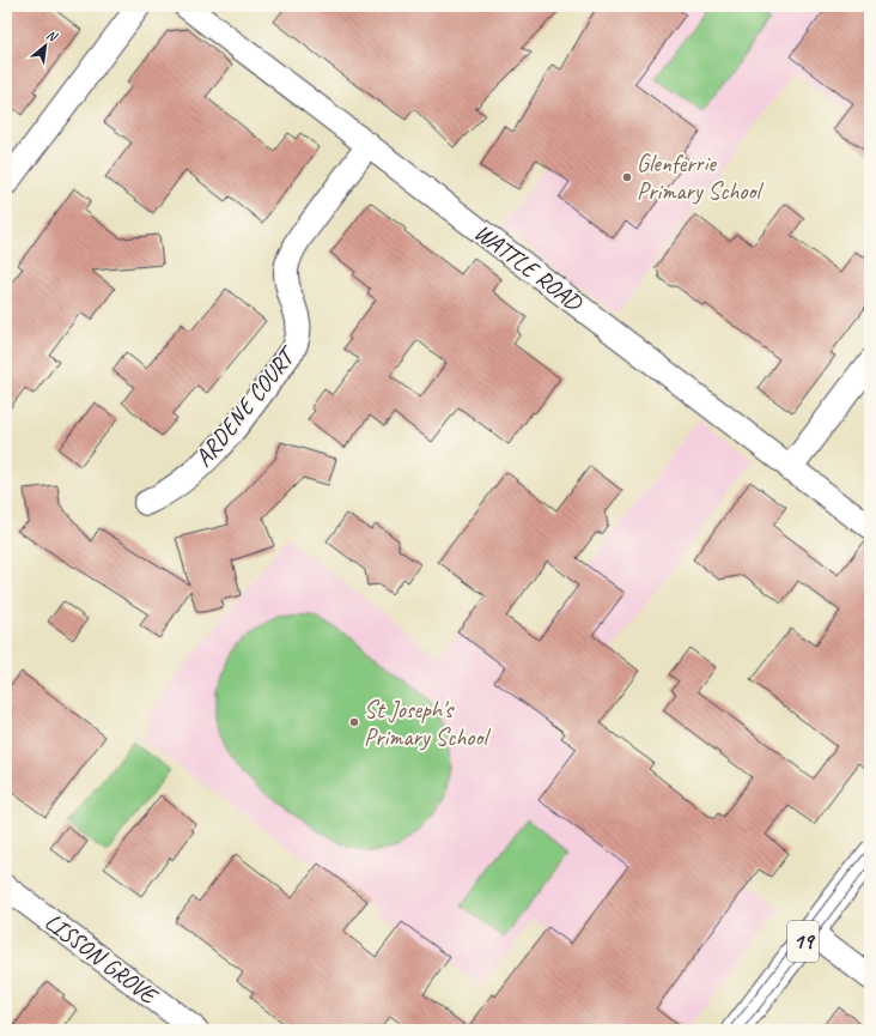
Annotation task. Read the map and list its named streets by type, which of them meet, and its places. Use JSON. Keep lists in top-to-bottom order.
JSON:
{
  "streets": {
    "main road": ["19"],
    "street": ["WATTLE ROAD", "ARDENE COURT", "LISSON GROVE"]
  },
  "crossings": [
    ["WATTLE ROAD", "ARDENE COURT"]
  ],
  "places": ["Glenferrie Primary School", "St Joseph's Primary School"],
  "north": "top right"
}
